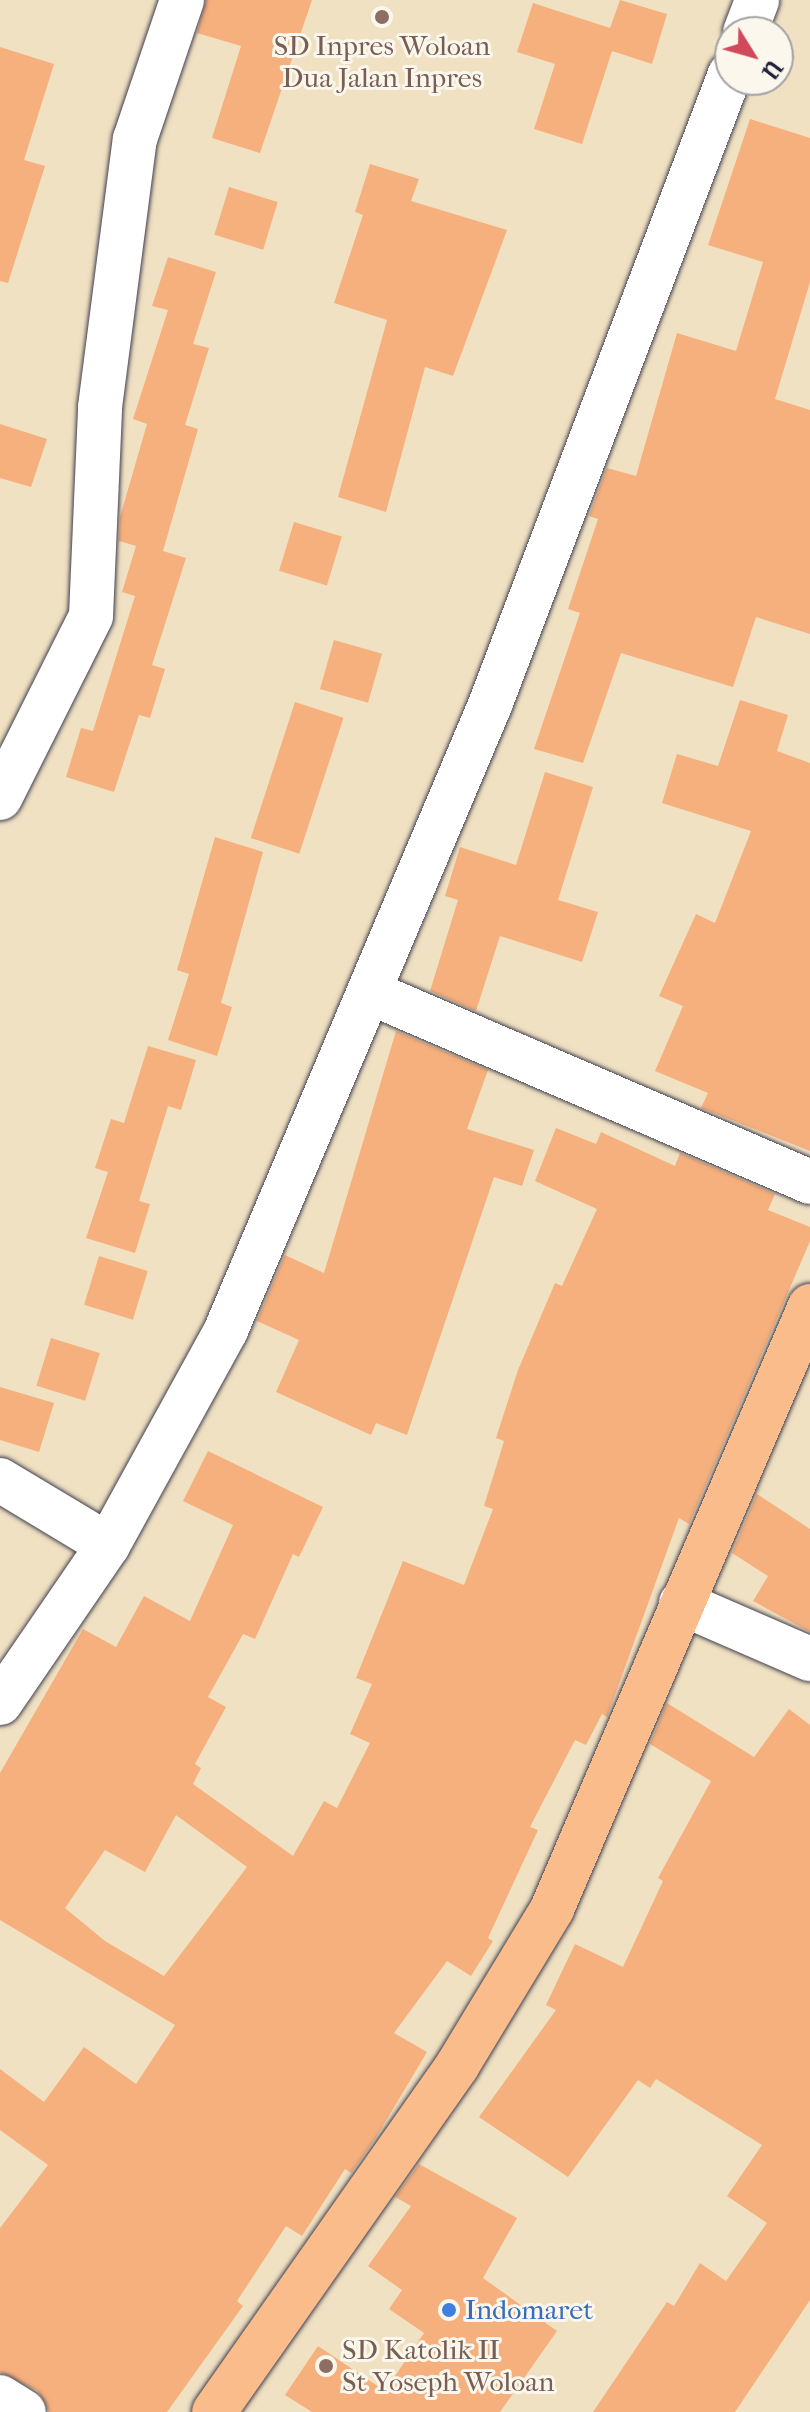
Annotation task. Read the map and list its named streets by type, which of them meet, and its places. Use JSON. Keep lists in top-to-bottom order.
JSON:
{
  "places": ["SD Inpres Woloan Dua Jalan Inpres", "Indomaret", "SD Katolik II St Yoseph Woloan"],
  "north": "bottom right"
}
